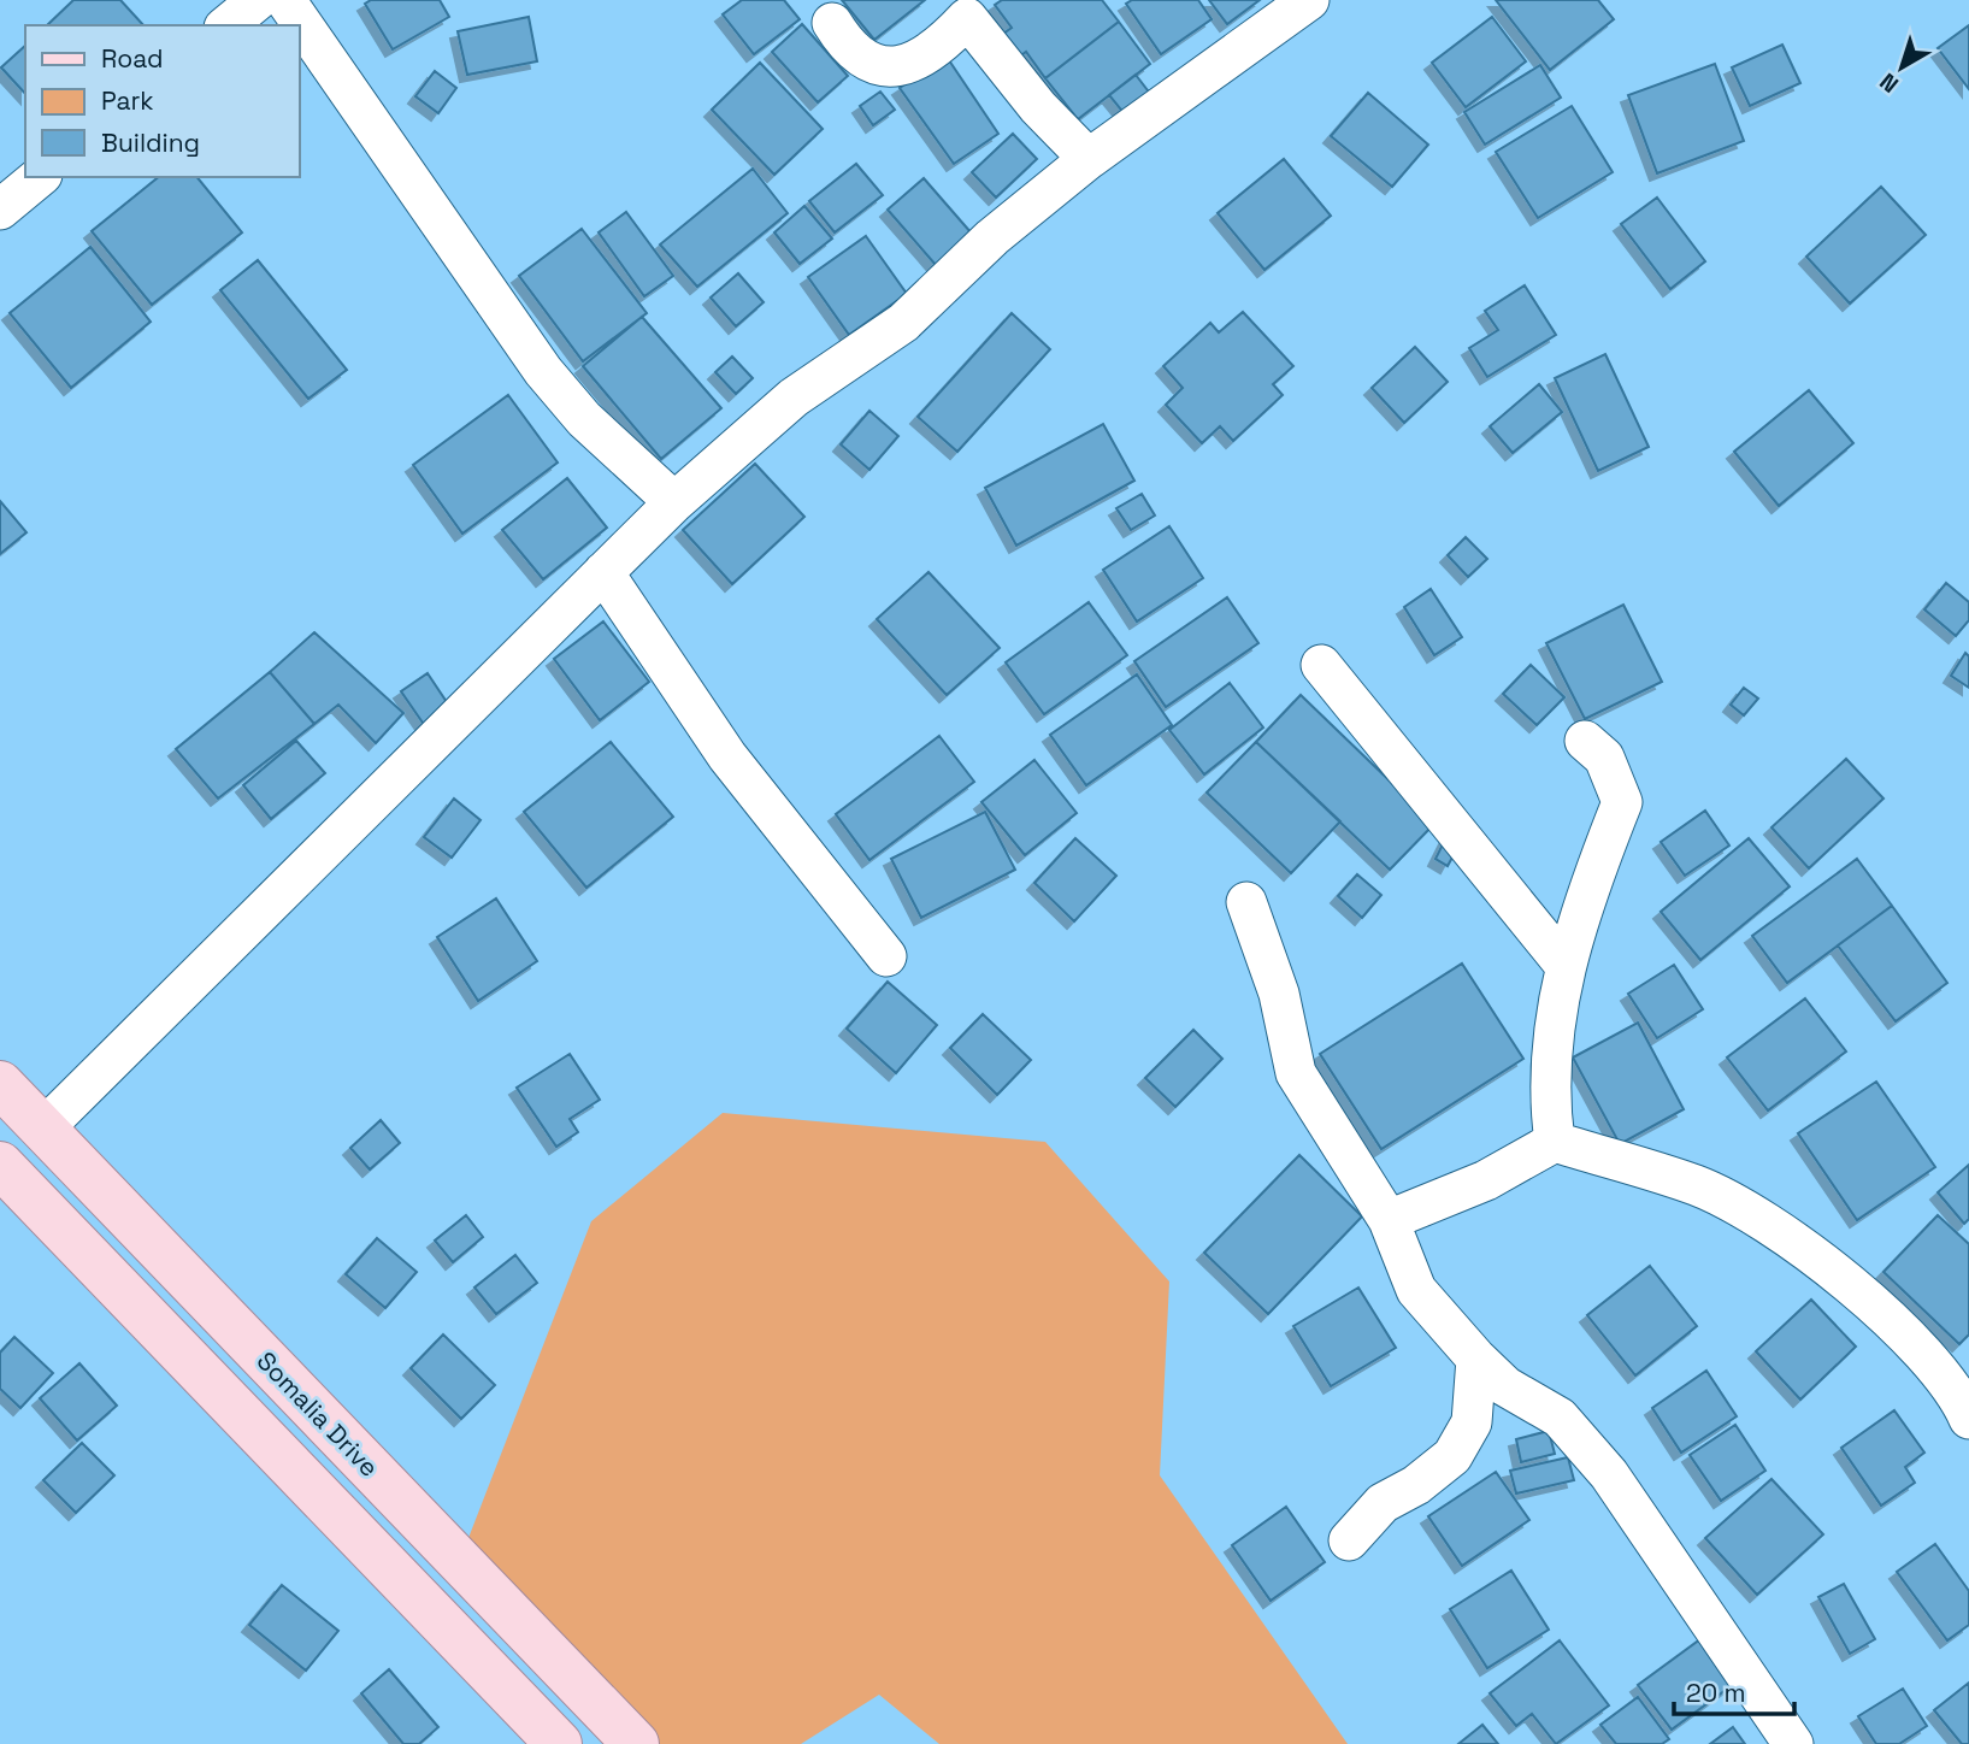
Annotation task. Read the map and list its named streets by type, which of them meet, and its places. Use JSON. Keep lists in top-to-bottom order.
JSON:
{
  "streets": {
    "main road": ["Somalia Drive"]
  },
  "legend": ["Road", "Park", "Building"],
  "scale_bar": "20 m",
  "north": "bottom left"
}
